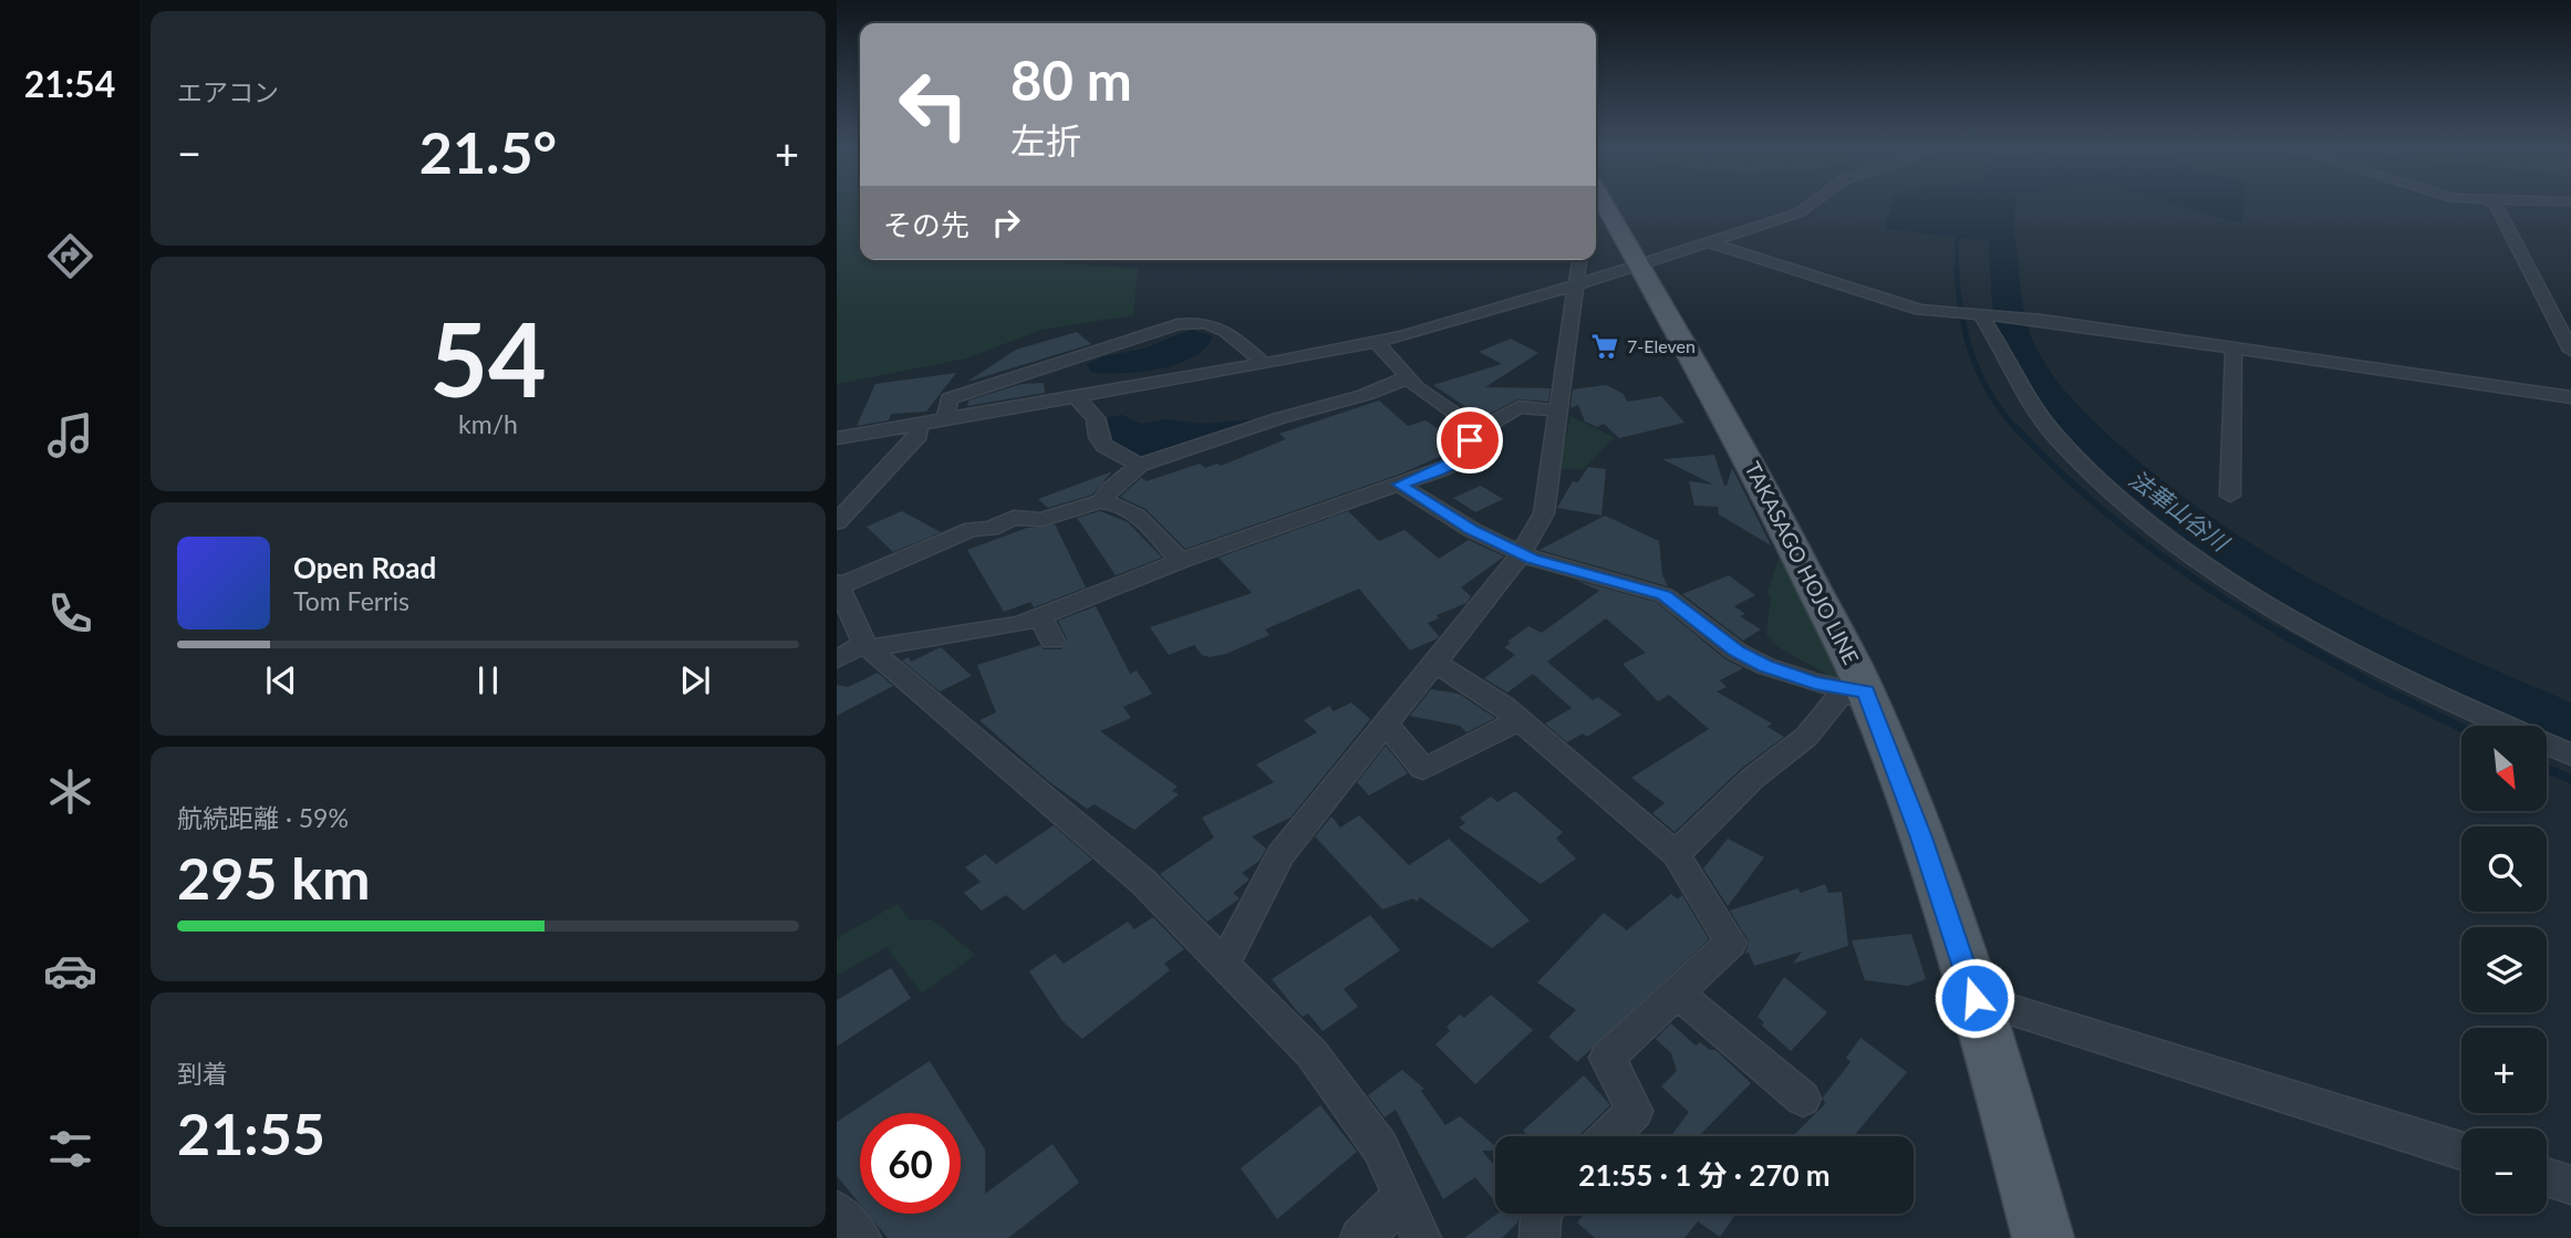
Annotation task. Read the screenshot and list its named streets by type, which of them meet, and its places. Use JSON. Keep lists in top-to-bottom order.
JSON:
{
  "streets": {
    "main road": ["TAKASAGO HOJO LINE"]
  },
  "water": ["法華山谷川"],
  "places": {
    "supermarket": ["7-Eleven"]
  },
  "north": "bottom right",
  "page": {
    "tabs": "21:54",
    "tile": [
      "エアコン",
      ["54", "km/h"],
      ["航続距離 · 59%", "295 km"],
      ["到着", "21:55"]
    ],
    "turn": ["80 m", "左折"],
    "heat": ["−", "21.5°", "+"],
    "then": "その先",
    "song": ["Open Road", "Tom Ferris"],
    "map_buttons": ["+", "−"],
    "limit": "60",
    "trip": "21:55 · 1 分 · 270 m"
  }
}
